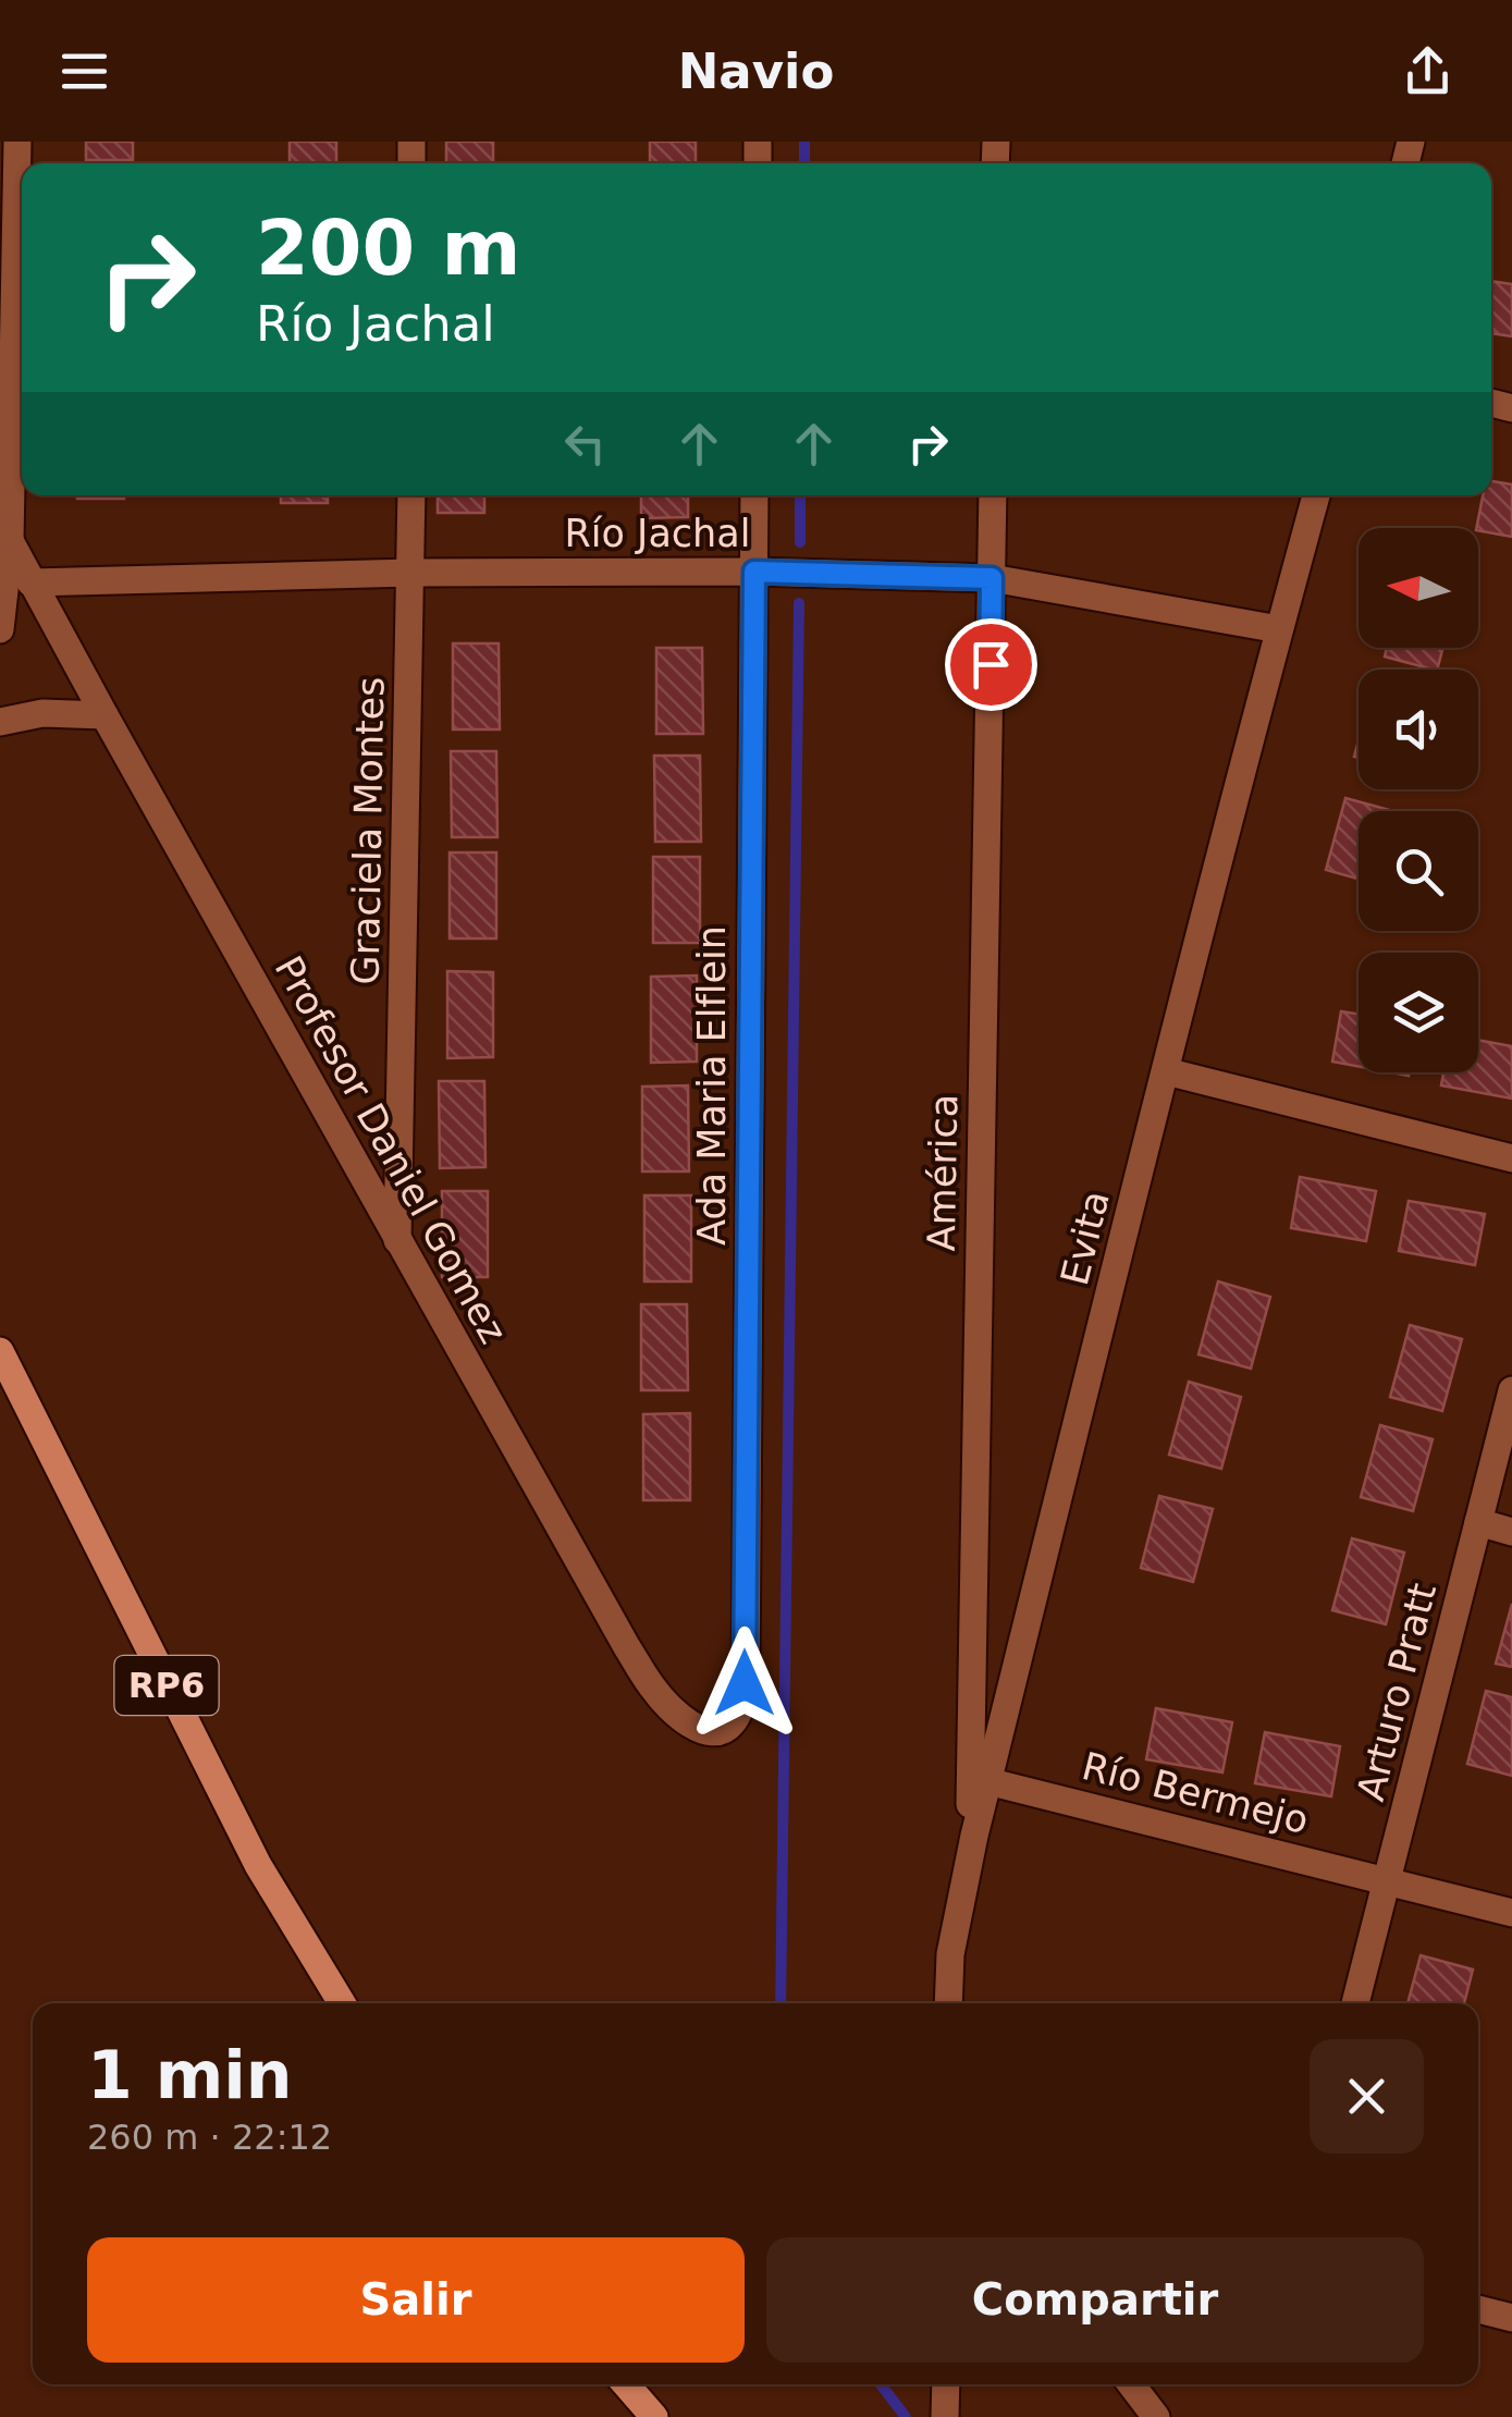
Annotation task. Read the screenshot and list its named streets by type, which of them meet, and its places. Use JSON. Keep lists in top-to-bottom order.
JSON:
{
  "streets": {
    "main road": ["RP6"],
    "street": [
      "Río Jachal",
      "Graciela Montes",
      "Ada Maria Elflein",
      "Profesor Daniel Gomez",
      "América",
      "Evita",
      "Arturo Pratt",
      "Río Bermejo"
    ]
  },
  "crossings": [
    ["Río Jachal", "Graciela Montes"],
    ["Río Jachal", "Ada Maria Elflein"],
    ["Río Jachal", "Profesor Daniel Gomez"],
    ["Río Jachal", "América"],
    ["Río Jachal", "Evita"],
    ["Graciela Montes", "Profesor Daniel Gomez"],
    ["Ada Maria Elflein", "Profesor Daniel Gomez"],
    ["América", "Evita"],
    ["Evita", "Río Bermejo"],
    ["Arturo Pratt", "Río Bermejo"]
  ],
  "north": "left",
  "page": {
    "header": "Navio",
    "turn": ["200 m", "Río Jachal"],
    "heading": ["1 min", "260 m · 22:12"],
    "buttons": ["Salir", "Compartir"]
  }
}
